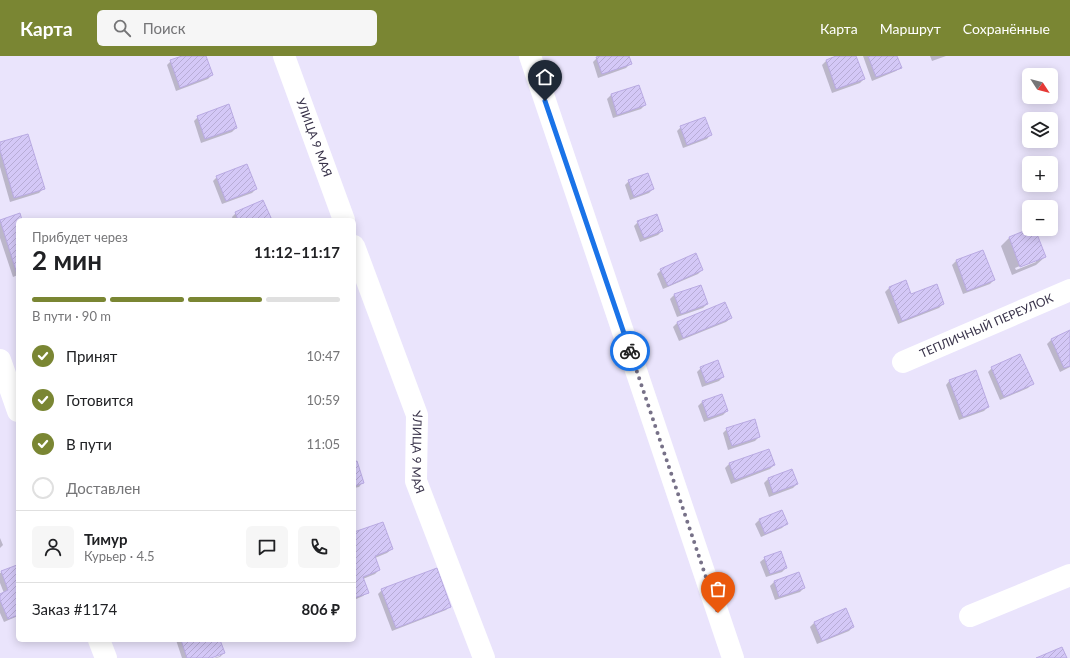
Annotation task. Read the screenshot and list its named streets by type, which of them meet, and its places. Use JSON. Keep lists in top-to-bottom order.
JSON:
{
  "streets": {
    "street": ["УЛИЦА 9 МАЯ", "ТЕПЛИЧНЫЙ ПЕРЕУЛОК"]
  },
  "north": "bottom right",
  "page": {
    "header": "Карта",
    "search": "Поиск",
    "nav": ["Карта", "Маршрут", "Сохранённые"],
    "map_buttons": ["+", "−"],
    "heading": ["2 мин", "Прибудет через", "11:12–11:17"],
    "panel": [
      "Тимур",
      "Курьер · 4.5",
      "Заказ #1174",
      "806 ₽"
    ],
    "bar": "В пути · 90 m",
    "list": [
      ["Принят", "10:47"],
      ["Готовится", "10:59"],
      ["В пути", "11:05"],
      "Доставлен"
    ]
  }
}
